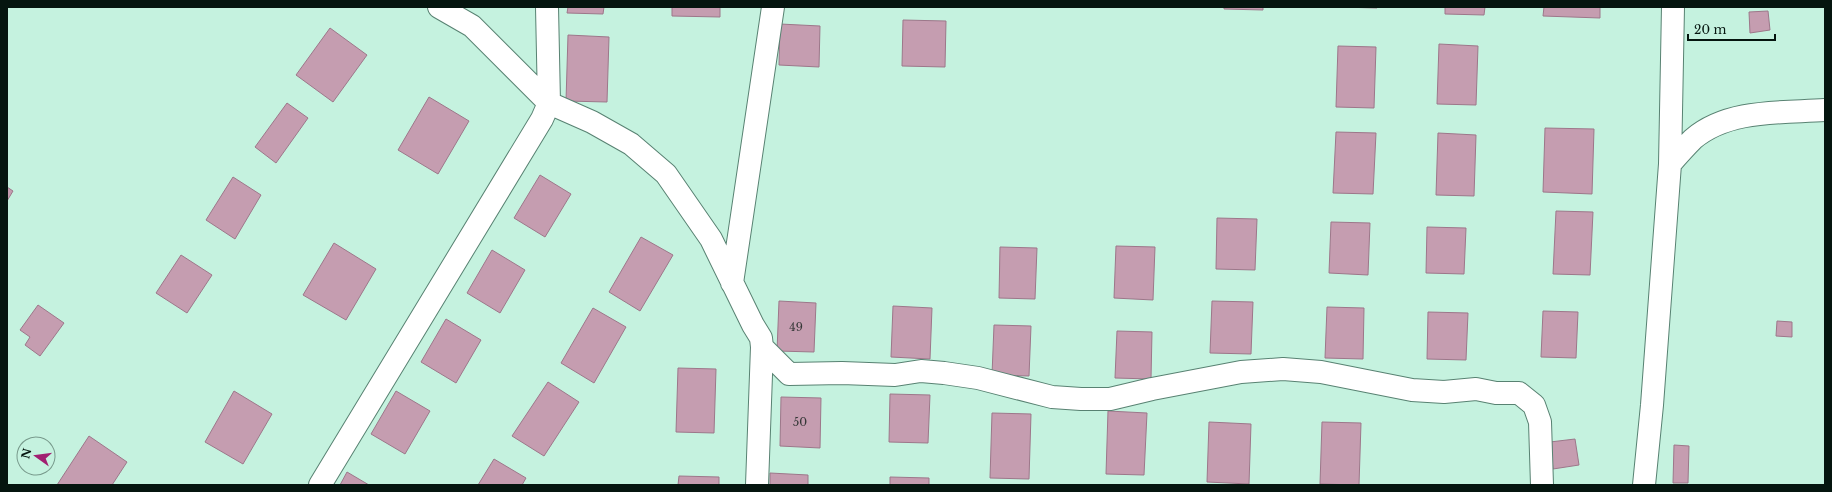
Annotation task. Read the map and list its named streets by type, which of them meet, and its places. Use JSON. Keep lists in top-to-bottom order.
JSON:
{
  "house_numbers": ["49", "50"],
  "scale_bar": "20 m",
  "north": "left"
}
